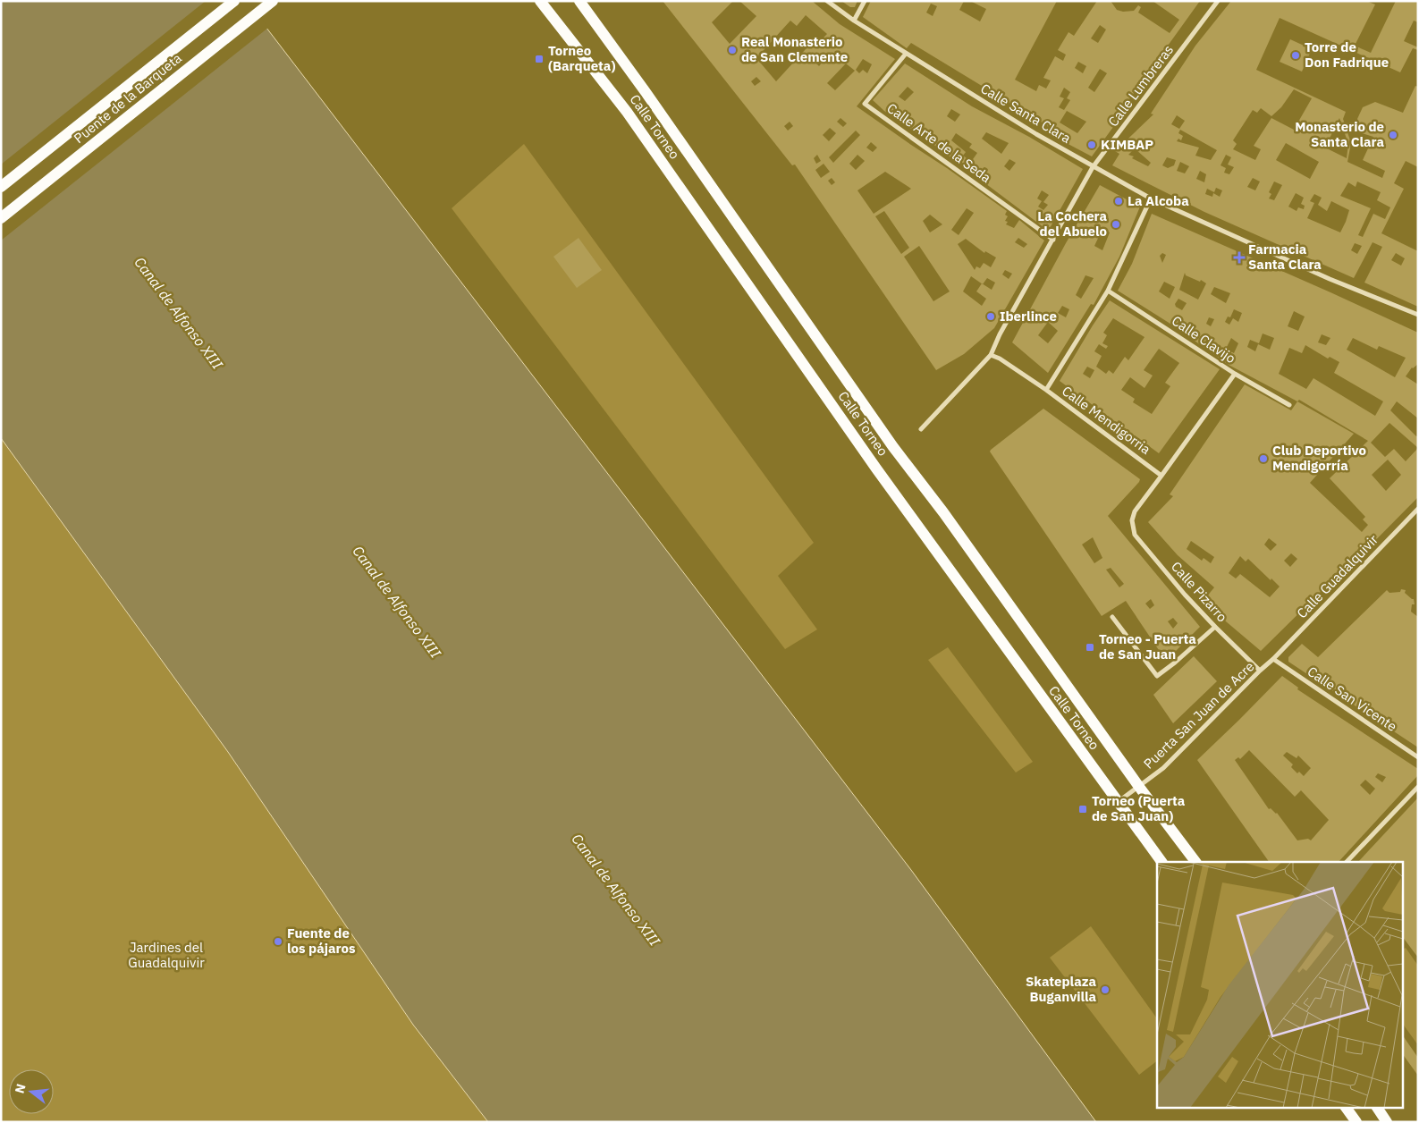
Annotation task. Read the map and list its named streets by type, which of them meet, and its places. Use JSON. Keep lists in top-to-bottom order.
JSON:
{
  "streets": {
    "main road": ["Puente de la Barqueta", "Calle Torneo"],
    "street": [
      "Calle Lumbreras",
      "Calle Santa Clara",
      "Calle Arte de la Seda",
      "Calle Clavijo",
      "Calle Mendigorria",
      "Calle Guadalquivir",
      "Calle Pizarro",
      "Calle San Vicente",
      "Puerta San Juan de Acre"
    ]
  },
  "crossings": [
    ["Calle Lumbreras", "Calle Santa Clara"],
    ["Calle Lumbreras", "Calle Arte de la Seda"],
    ["Calle Lumbreras", "Calle Mendigorria"],
    ["Calle Santa Clara", "Calle Arte de la Seda"],
    ["Calle Torneo", "Puerta San Juan de Acre"],
    ["Calle Mendigorria", "Calle Pizarro"],
    ["Calle Guadalquivir", "Calle San Vicente"],
    ["Calle Guadalquivir", "Puerta San Juan de Acre"],
    ["Calle Pizarro", "Puerta San Juan de Acre"],
    ["Calle San Vicente", "Puerta San Juan de Acre"]
  ],
  "water": ["Canal de Alfonso XIII"],
  "parks": ["Jardines del Guadalquivir"],
  "places": {
    "other": [
      "Real Monasterio de San Clemente",
      "Torre de Don Fadrique",
      "Monasterio de Santa Clara",
      "KIMBAP",
      "La Alcoba",
      "La Cochera del Abuelo",
      "Iberlince",
      "Club Deportivo Mendigorría",
      "Fuente de los pájaros",
      "Skateplaza Buganvilla"
    ],
    "transit": ["Torneo (Barqueta)", "Torneo - Puerta de San Juan", "Torneo (Puerta de San Juan)"],
    "health": ["Farmacia Santa Clara"]
  },
  "north": "left"
}
